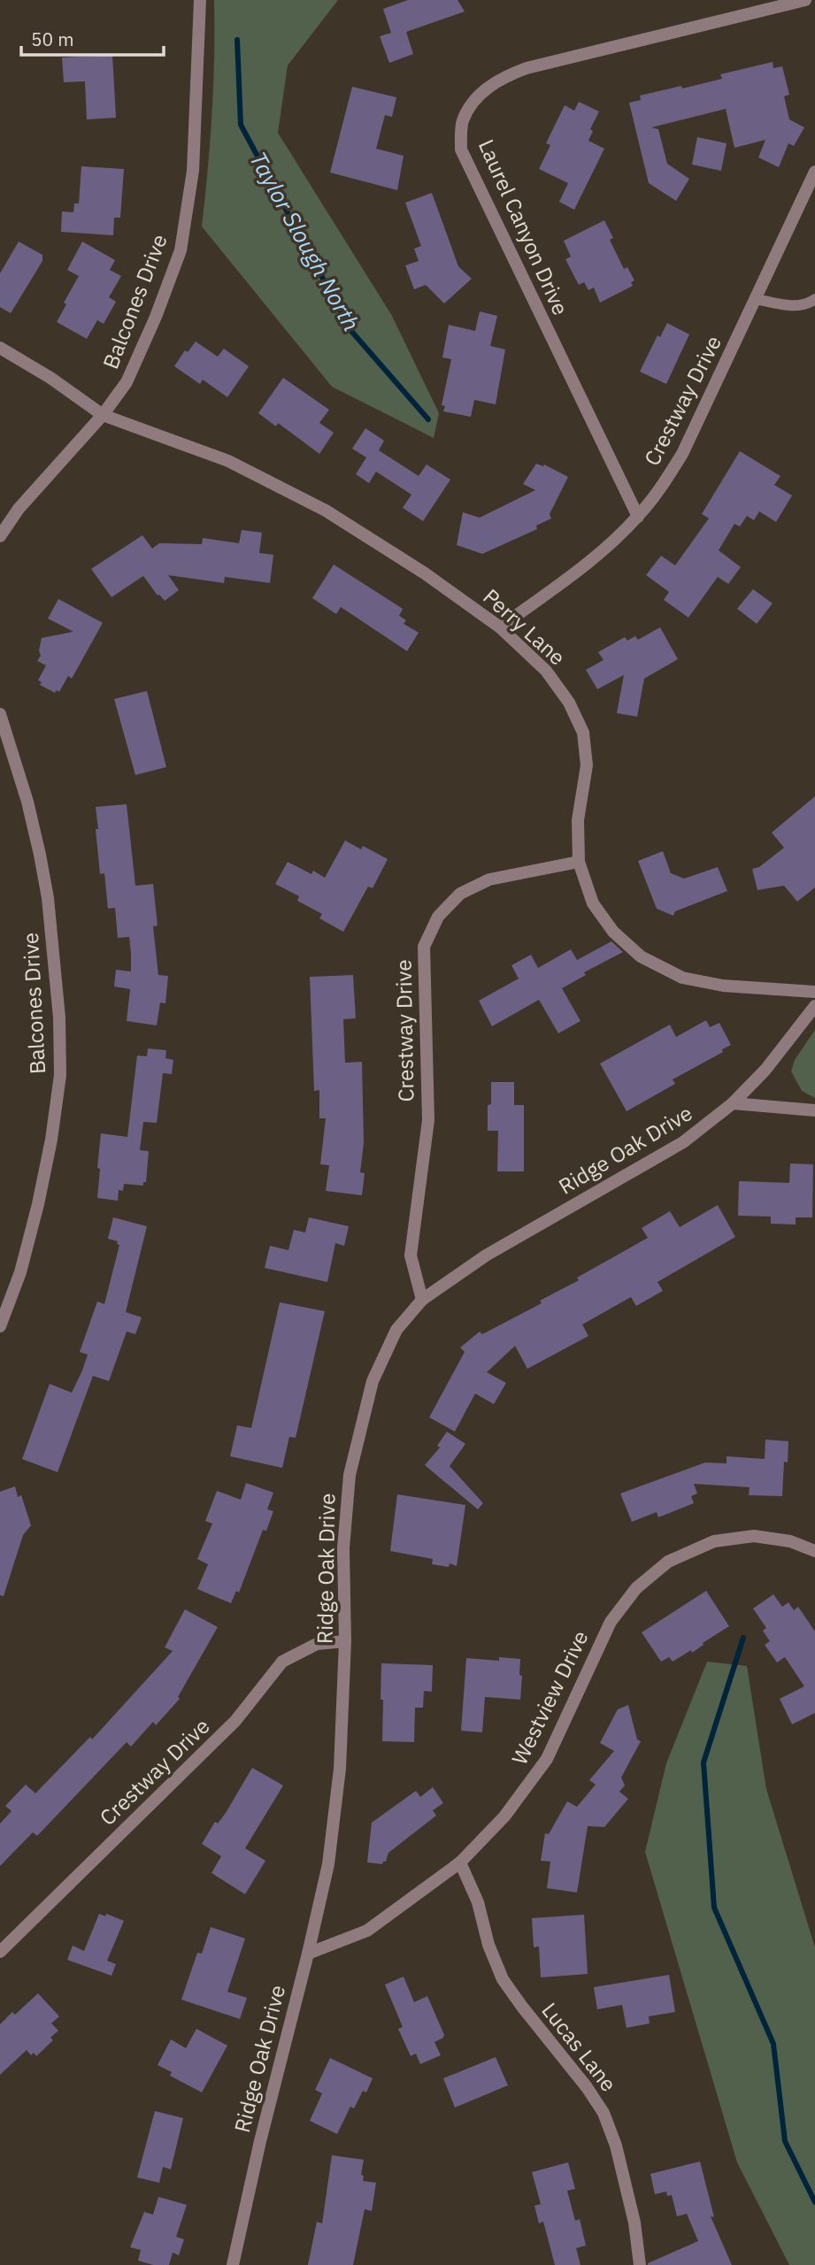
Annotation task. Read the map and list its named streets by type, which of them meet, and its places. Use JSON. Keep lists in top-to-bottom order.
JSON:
{
  "streets": {
    "street": [
      "Laurel Canyon Drive",
      "Balcones Drive",
      "Crestway Drive",
      "Perry Lane",
      "Ridge Oak Drive",
      "Westview Drive",
      "Lucas Lane"
    ]
  },
  "crossings": [
    ["Laurel Canyon Drive", "Crestway Drive"],
    ["Balcones Drive", "Perry Lane"],
    ["Crestway Drive", "Perry Lane"],
    ["Crestway Drive", "Ridge Oak Drive"],
    ["Ridge Oak Drive", "Westview Drive"],
    ["Westview Drive", "Lucas Lane"]
  ],
  "water": ["Taylor Slough North"],
  "scale_bar": "50 m"
}
